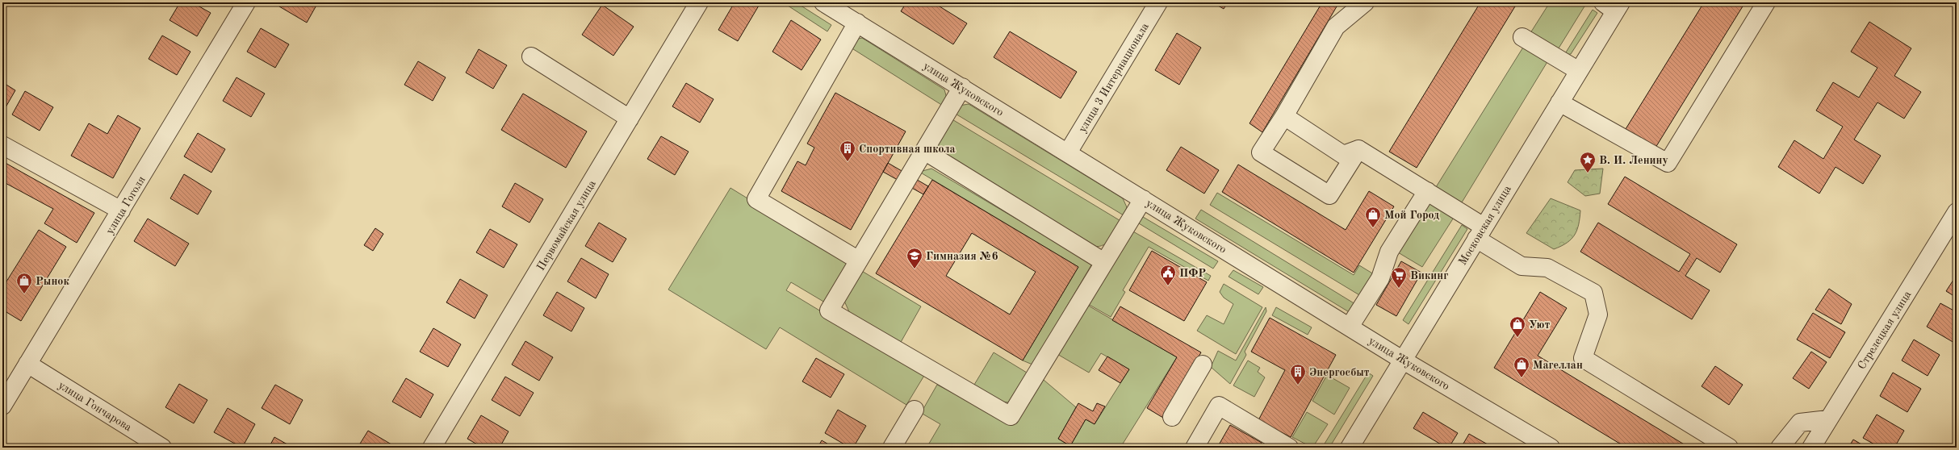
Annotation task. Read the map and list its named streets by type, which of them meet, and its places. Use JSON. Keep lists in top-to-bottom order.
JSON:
{
  "streets": {
    "street": [
      "улица 3 Интернационала",
      "улица Жуковского",
      "улица Гоголя",
      "Первомайская улица",
      "Московская улица",
      "Стрелецкая улица",
      "улица Гончарова"
    ]
  },
  "crossings": [
    ["улица 3 Интернационала", "улица Жуковского"],
    ["улица Жуковского", "Московская улица"],
    ["улица Гоголя", "улица Гончарова"]
  ],
  "places": {
    "building": ["Спортивная школа", "Энергосбыт"],
    "place": ["В. И. Ленину"],
    "shop": [
      "Мой Город",
      "Рынок",
      "Уют",
      "Магеллан"
    ],
    "school or university": ["Гимназия №6"],
    "public building": ["ПФР"],
    "supermarket": ["Викинг"]
  }
}
